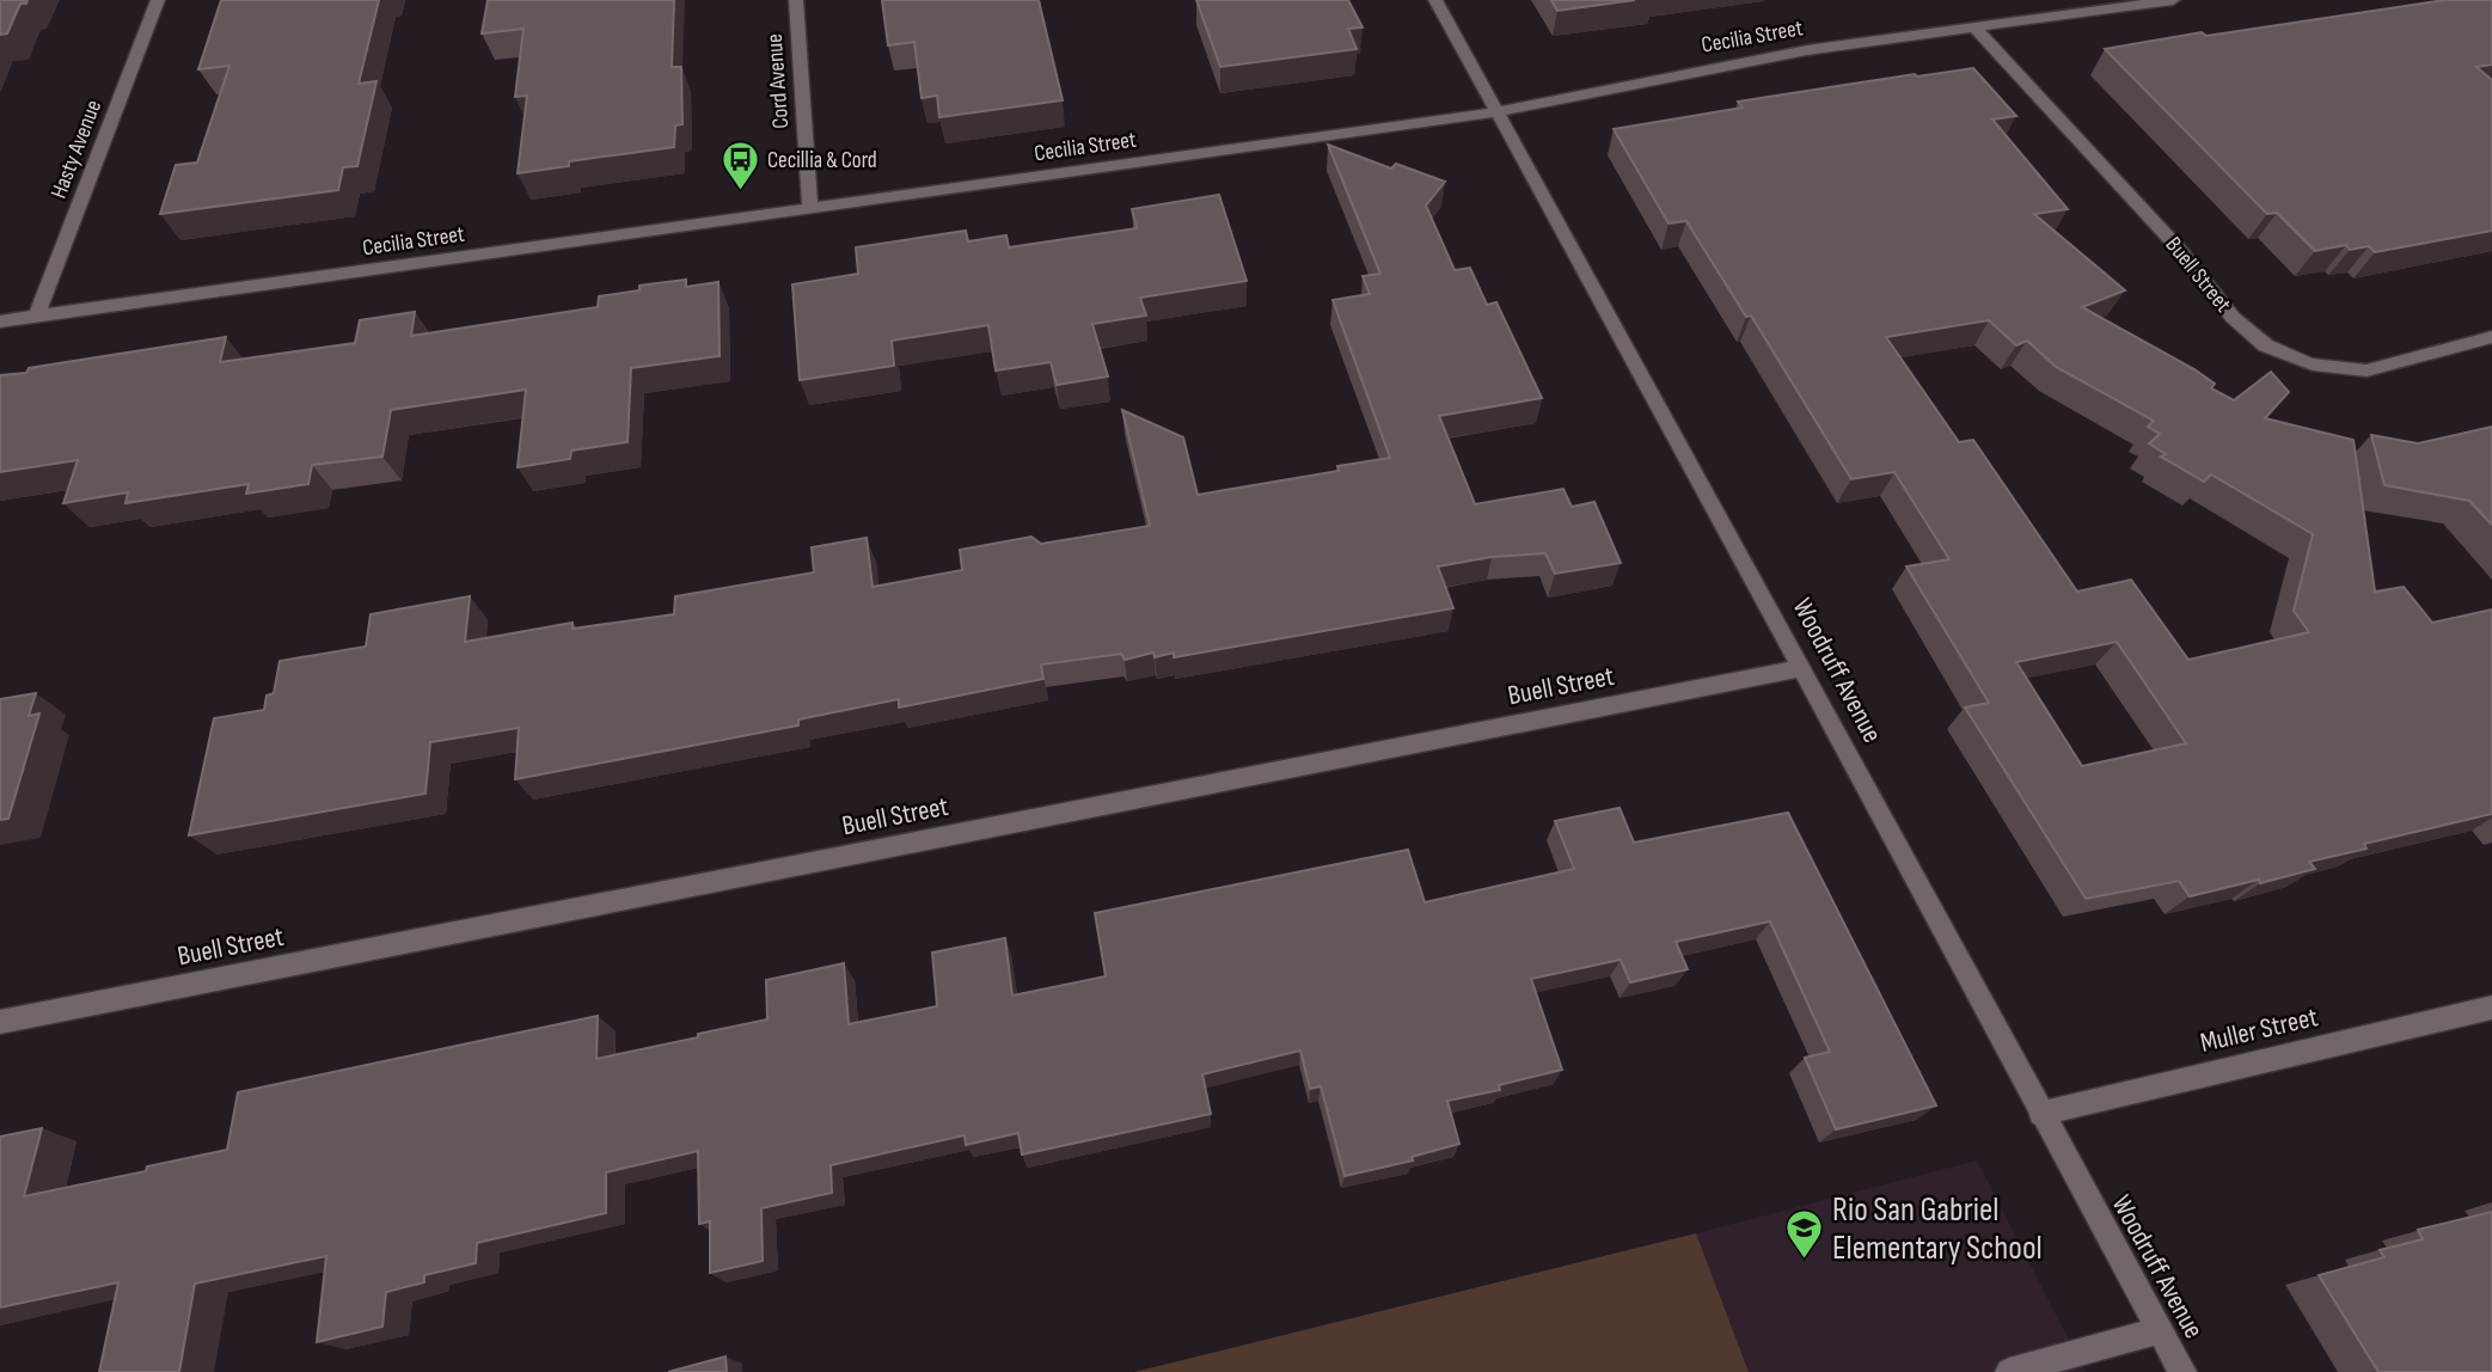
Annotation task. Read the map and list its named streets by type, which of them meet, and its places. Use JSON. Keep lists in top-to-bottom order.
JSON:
{
  "streets": {
    "street": [
      "Cecilia Street",
      "Cord Avenue",
      "Hasty Avenue",
      "Buell Street",
      "Woodruff Avenue",
      "Muller Street"
    ]
  },
  "crossings": [
    ["Cecilia Street", "Cord Avenue"],
    ["Cecilia Street", "Hasty Avenue"],
    ["Cecilia Street", "Buell Street"],
    ["Cecilia Street", "Woodruff Avenue"],
    ["Buell Street", "Woodruff Avenue"],
    ["Woodruff Avenue", "Muller Street"]
  ],
  "places": {
    "bus stop": ["Cecillia & Cord"],
    "school or university": ["Rio San Gabriel Elementary School"]
  }
}
